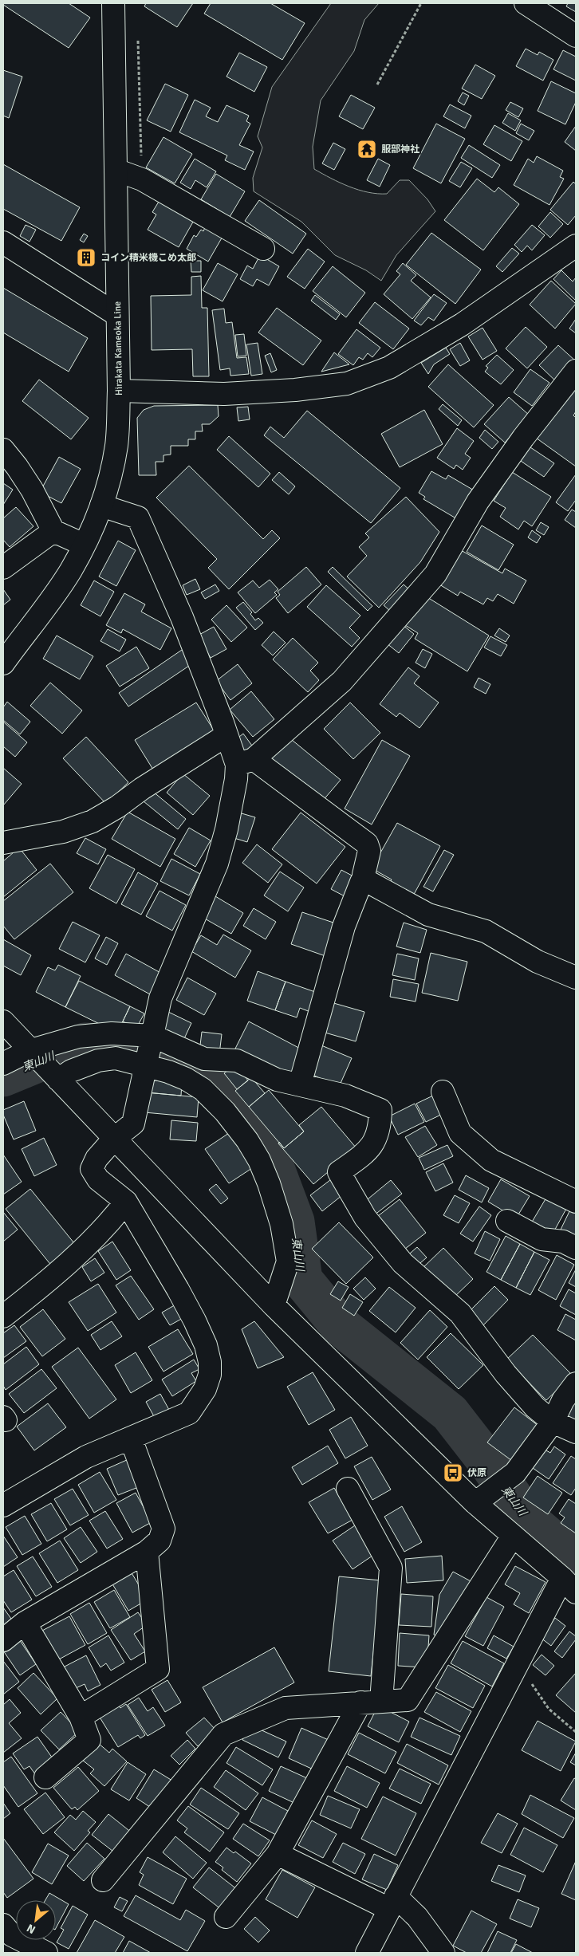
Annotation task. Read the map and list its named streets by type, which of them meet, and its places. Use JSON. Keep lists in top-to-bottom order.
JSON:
{
  "streets": {
    "street": ["Hirakata Kameoka Line"]
  },
  "water": ["東山川"],
  "places": {
    "temple": ["服部神社"],
    "building": ["コイン精米機こめ太郎"],
    "bus stop": ["伏原"]
  },
  "north": "bottom left"
}
